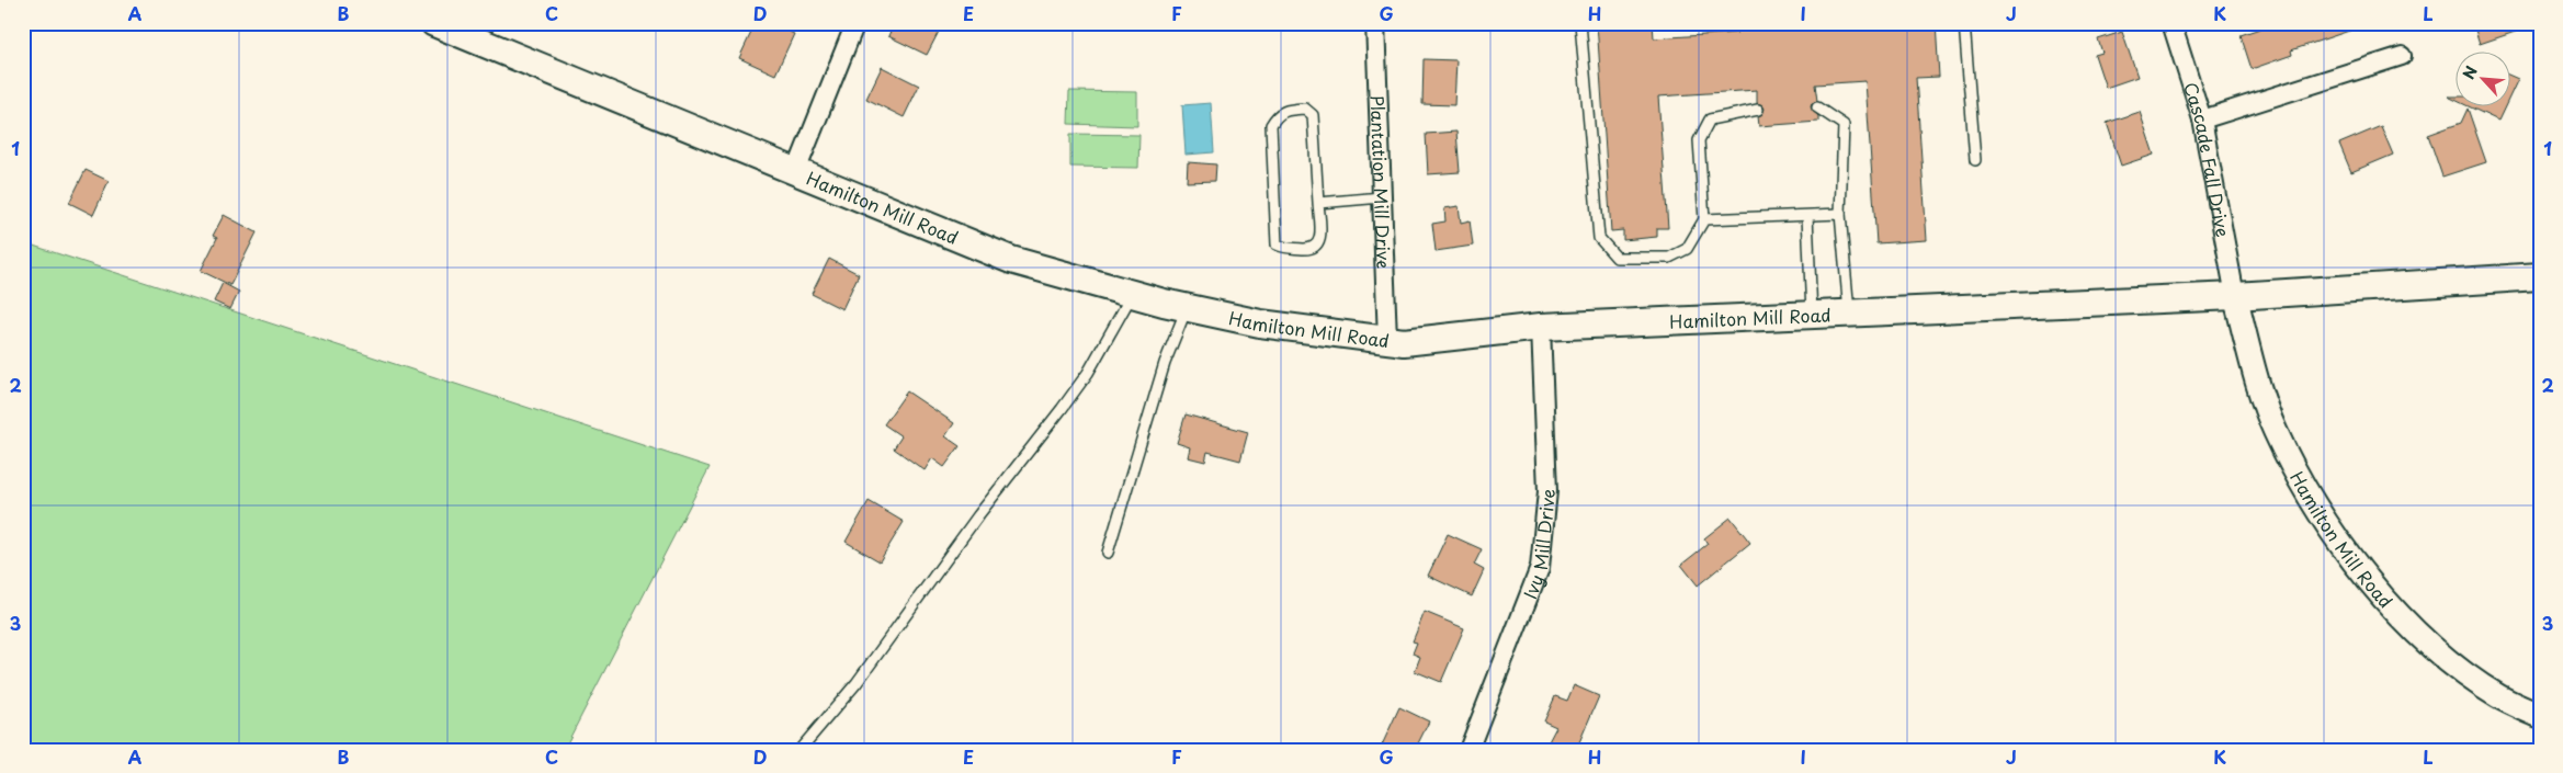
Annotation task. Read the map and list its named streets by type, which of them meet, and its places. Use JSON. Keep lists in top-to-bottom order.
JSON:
{
  "streets": {
    "main road": ["Hamilton Mill Road"],
    "street": ["Cascade Fall Drive", "Plantation Mill Drive", "Ivy Mill Drive"]
  },
  "crossings": [
    ["Cascade Fall Drive", "Hamilton Mill Road"],
    ["Plantation Mill Drive", "Hamilton Mill Road"],
    ["Hamilton Mill Road", "Ivy Mill Drive"]
  ],
  "north": "top left",
  "grid": {
    "columns": [
      "A",
      "B",
      "C",
      "D",
      "E",
      "F",
      "G",
      "H",
      "I",
      "J",
      "K",
      "L"
    ],
    "rows": ["1", "2", "3"]
  }
}
